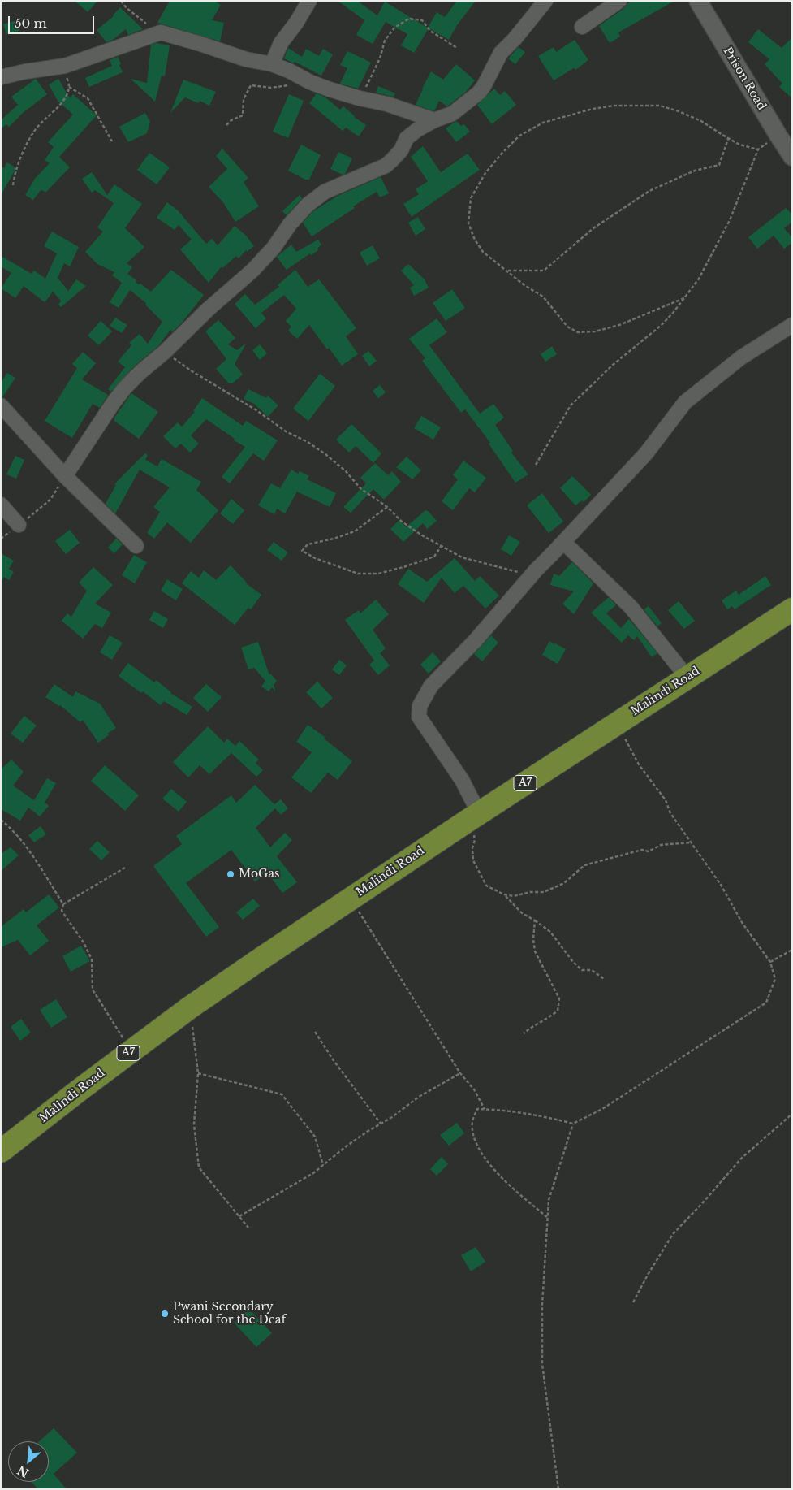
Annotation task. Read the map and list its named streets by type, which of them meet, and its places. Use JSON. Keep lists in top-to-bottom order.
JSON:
{
  "streets": {
    "highway": ["Malindi Road", "A7"],
    "street": ["Prison Road"]
  },
  "places": ["MoGas", "Pwani Secondary School for the Deaf"],
  "scale_bar": "50 m",
  "north": "bottom left"
}
